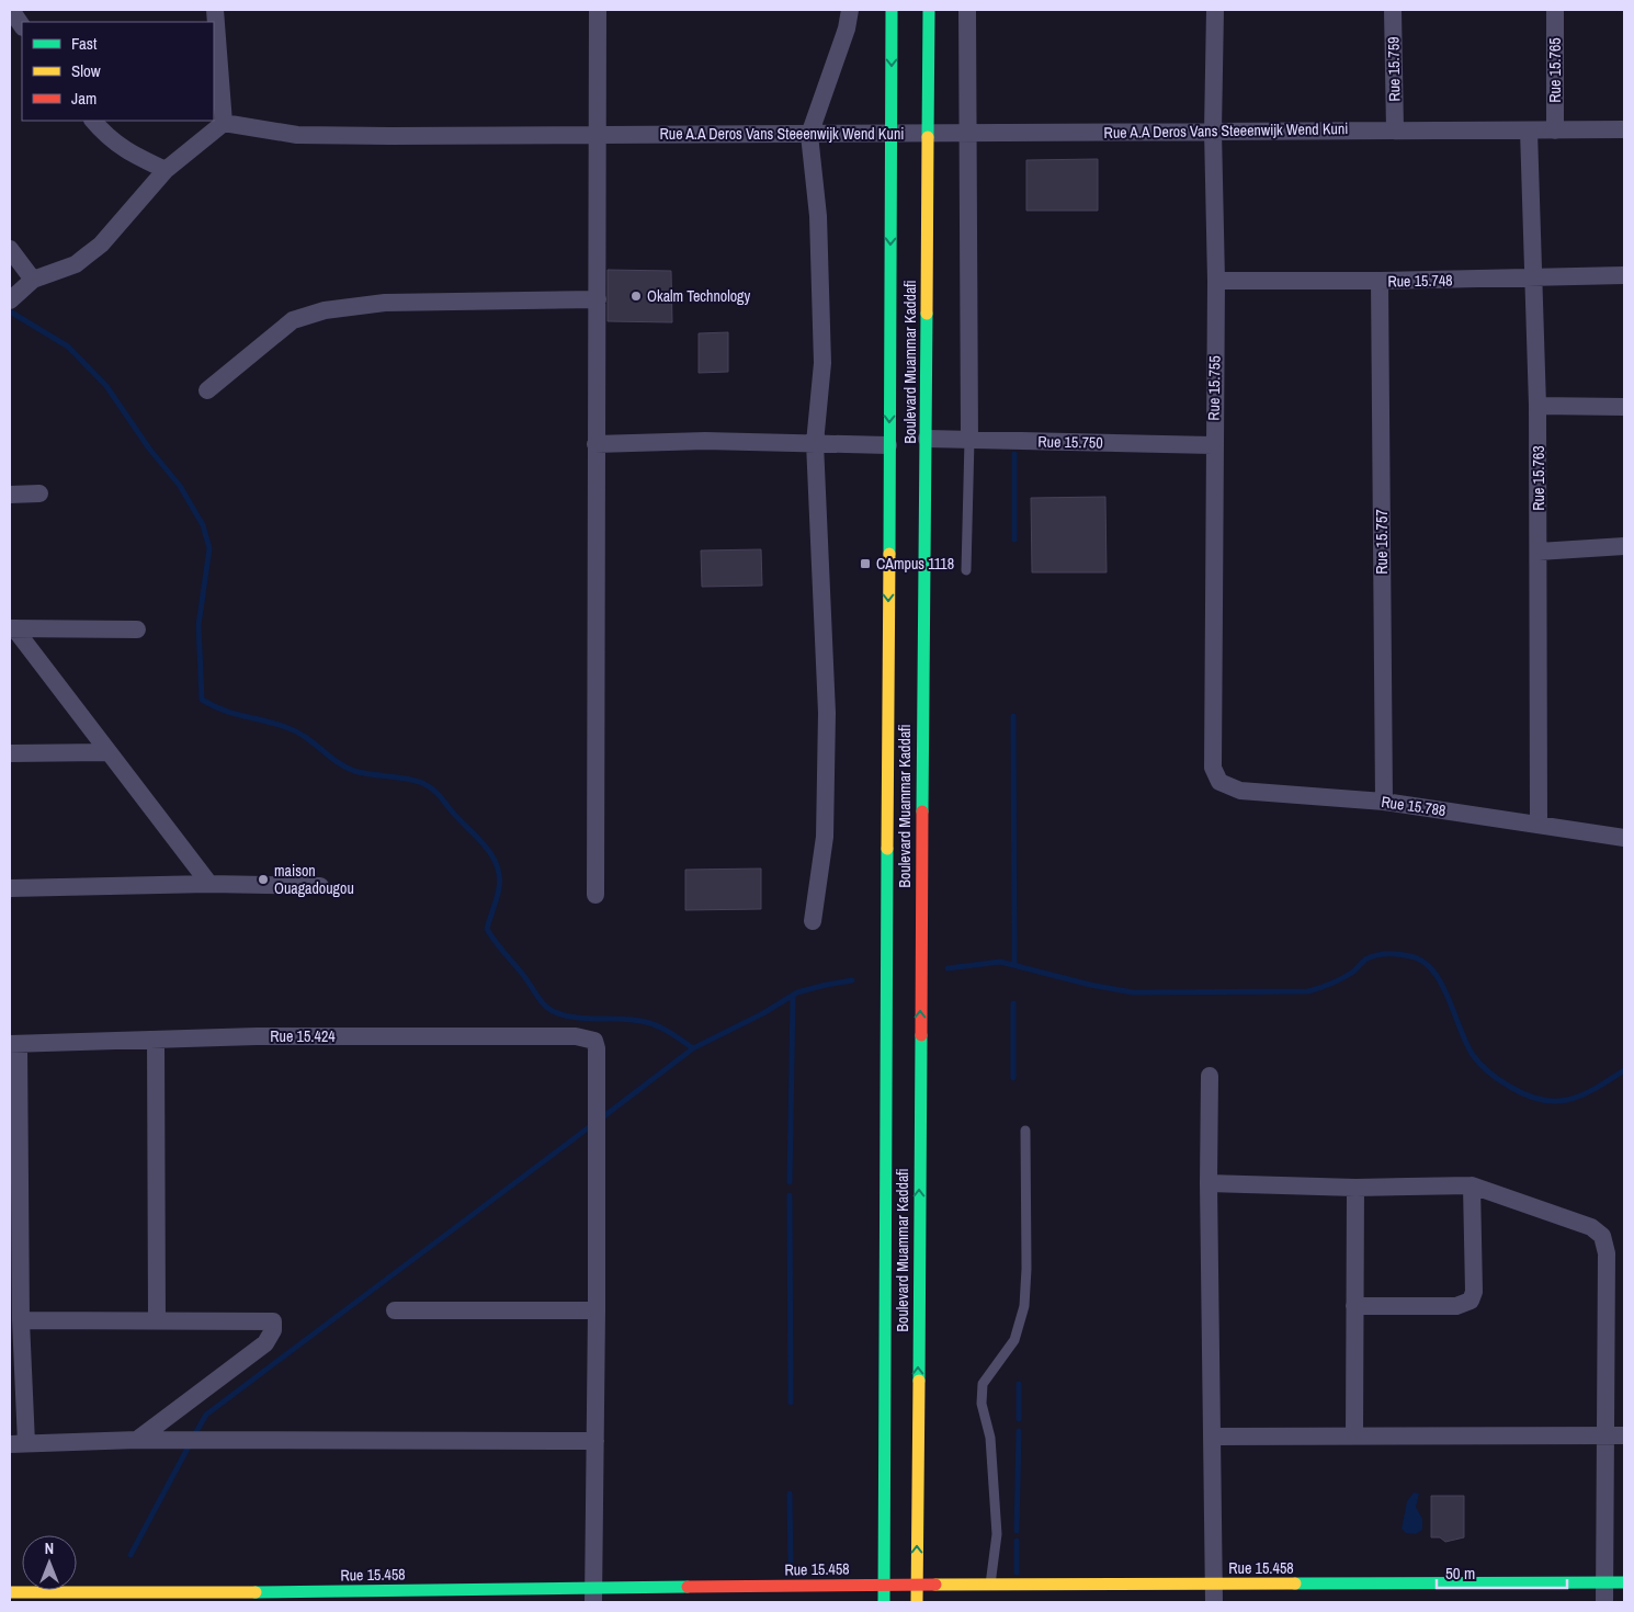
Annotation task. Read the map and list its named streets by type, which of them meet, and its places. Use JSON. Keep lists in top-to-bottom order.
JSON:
{
  "streets": {
    "main road": ["Boulevard Muammar Kaddafi", "Rue 15.458"],
    "street": [
      "Rue 15.759",
      "Rue 15.765",
      "Rue A.A Deros Vans Steeenwijk Wend Kuni",
      "Rue 15.748",
      "Rue 15.755",
      "Rue 15.750",
      "Rue 15.763",
      "Rue 15.757",
      "Rue 15.788",
      "Rue 15.424"
    ]
  },
  "crossings": [
    ["Rue 15.759", "Rue A.A Deros Vans Steeenwijk Wend Kuni"],
    ["Rue 15.765", "Rue A.A Deros Vans Steeenwijk Wend Kuni"],
    ["Rue A.A Deros Vans Steeenwijk Wend Kuni", "Boulevard Muammar Kaddafi"],
    ["Rue A.A Deros Vans Steeenwijk Wend Kuni", "Rue 15.755"],
    ["Rue A.A Deros Vans Steeenwijk Wend Kuni", "Rue 15.763"],
    ["Rue 15.748", "Rue 15.755"],
    ["Rue 15.748", "Rue 15.763"],
    ["Rue 15.748", "Rue 15.757"],
    ["Boulevard Muammar Kaddafi", "Rue 15.750"],
    ["Boulevard Muammar Kaddafi", "Rue 15.458"],
    ["Rue 15.755", "Rue 15.750"],
    ["Rue 15.755", "Rue 15.788"],
    ["Rue 15.763", "Rue 15.788"],
    ["Rue 15.757", "Rue 15.788"]
  ],
  "places": {
    "other": ["Okalm Technology", "maison Ouagadougou"],
    "transit": ["CAmpus 1118"]
  },
  "legend": ["Fast", "Slow", "Jam"],
  "scale_bar": "50 m",
  "north": "top"
}
